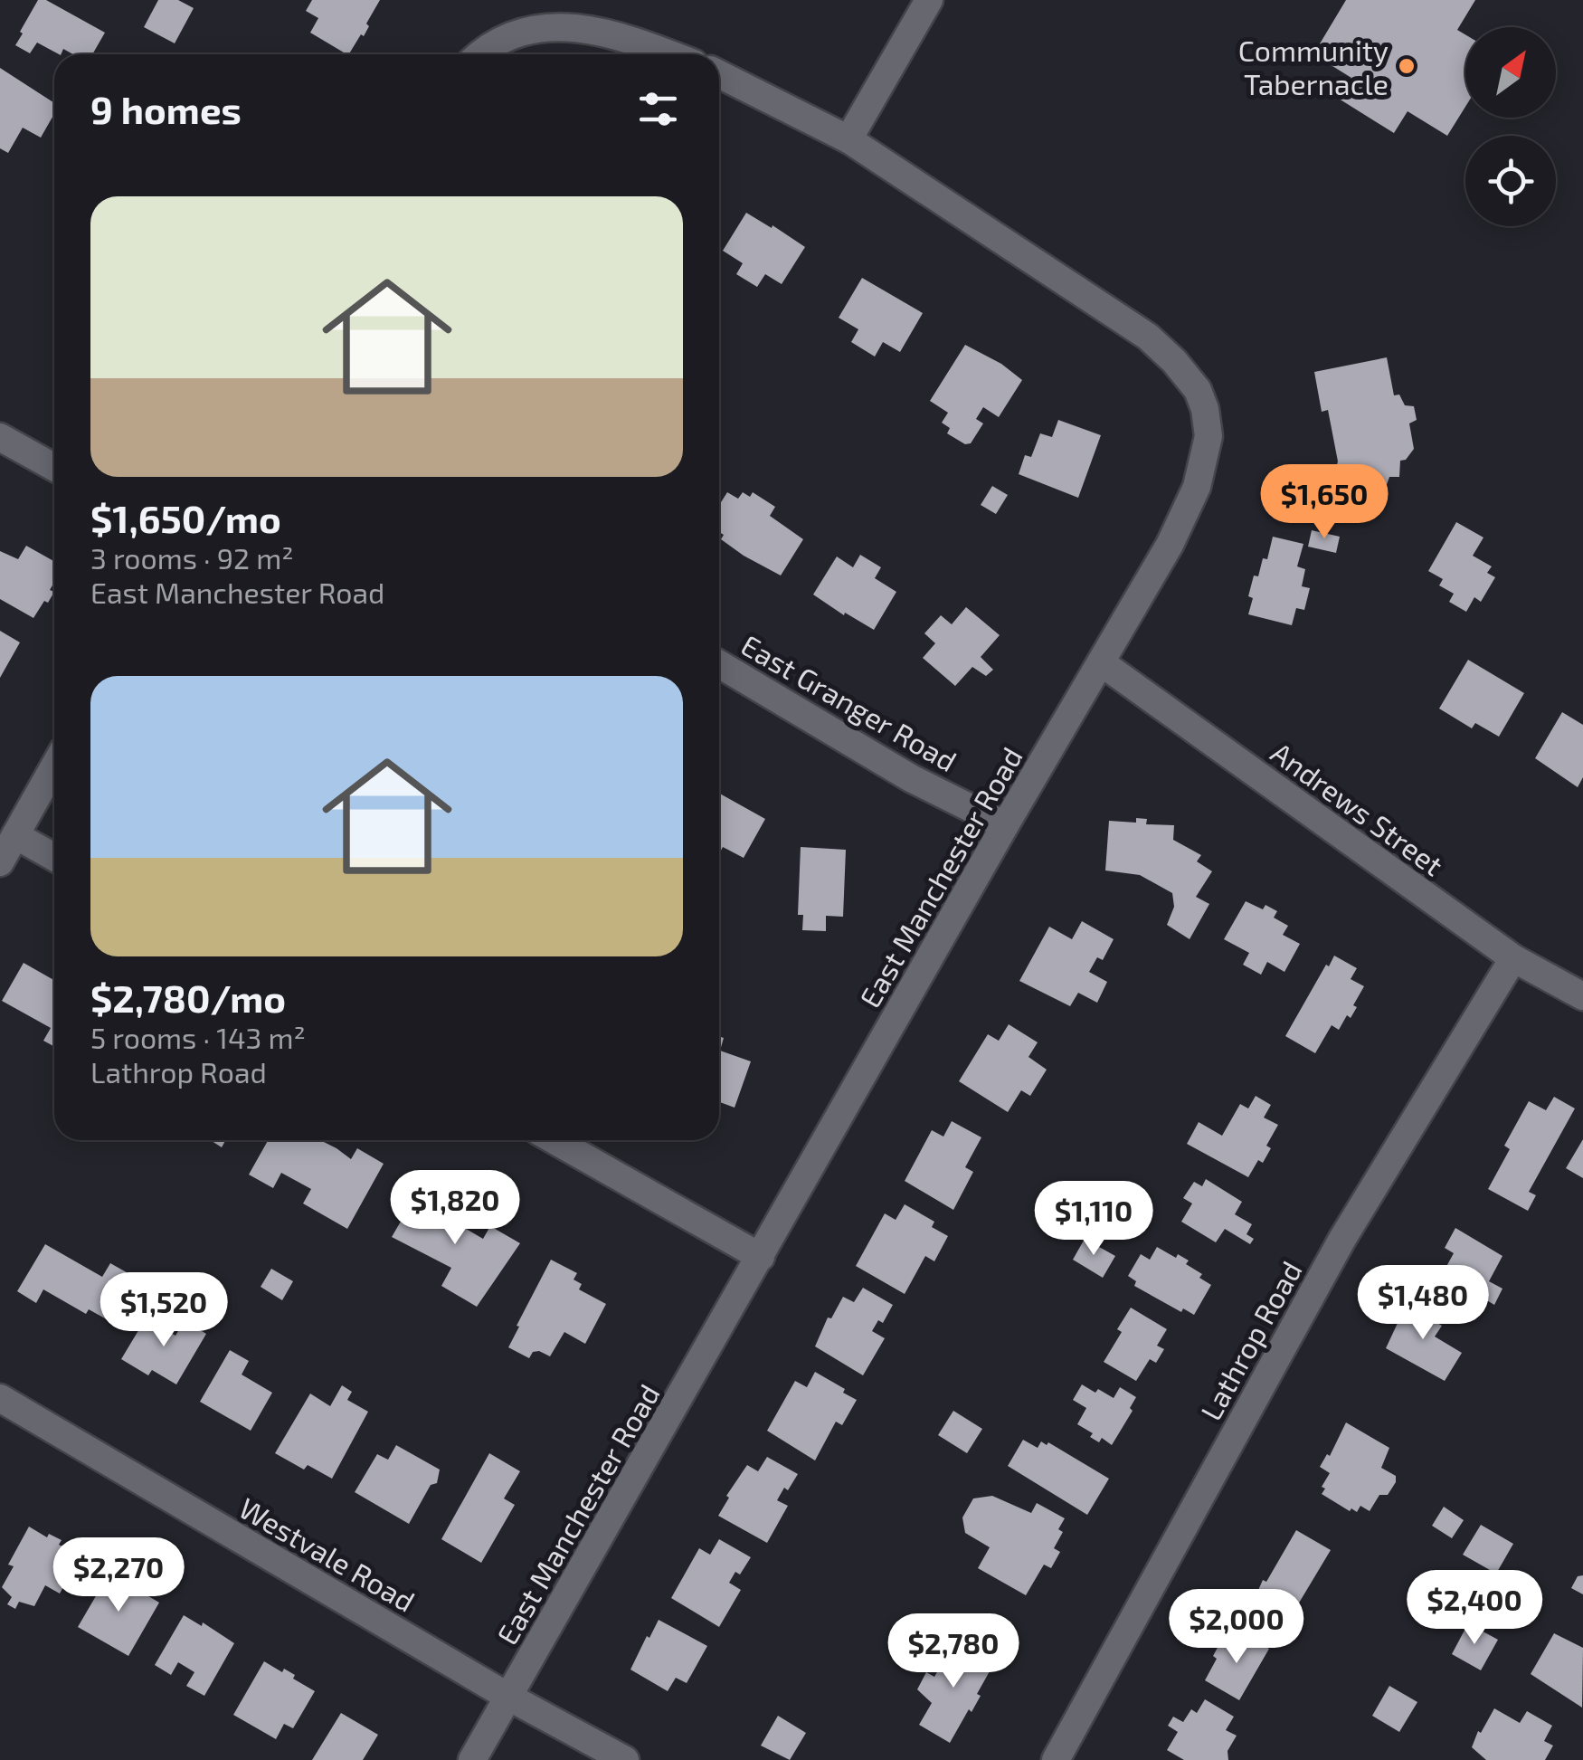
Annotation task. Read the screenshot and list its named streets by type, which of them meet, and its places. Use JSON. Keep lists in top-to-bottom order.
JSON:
{
  "streets": {
    "street": [
      "East Granger Road",
      "Andrews Street",
      "East Manchester Road",
      "Lathrop Road",
      "Westvale Road"
    ]
  },
  "crossings": [
    ["East Granger Road", "East Manchester Road"],
    ["Andrews Street", "East Manchester Road"],
    ["Andrews Street", "Lathrop Road"],
    ["East Manchester Road", "Westvale Road"]
  ],
  "places": ["Community Tabernacle"],
  "north": "top right",
  "page": {
    "heading": "9 homes",
    "list": [
      {
        "name": "$1,650/mo",
        "note": "3 rooms · 92 m² · East Manchester Road"
      },
      {
        "name": "$2,780/mo",
        "note": "5 rooms · 143 m² · Lathrop Road"
      }
    ],
    "price": [
      "$1,650",
      "$1,820",
      "$1,110",
      "$1,480",
      "$1,520",
      "$2,270",
      "$2,400",
      "$2,000",
      "$2,780"
    ]
  }
}
